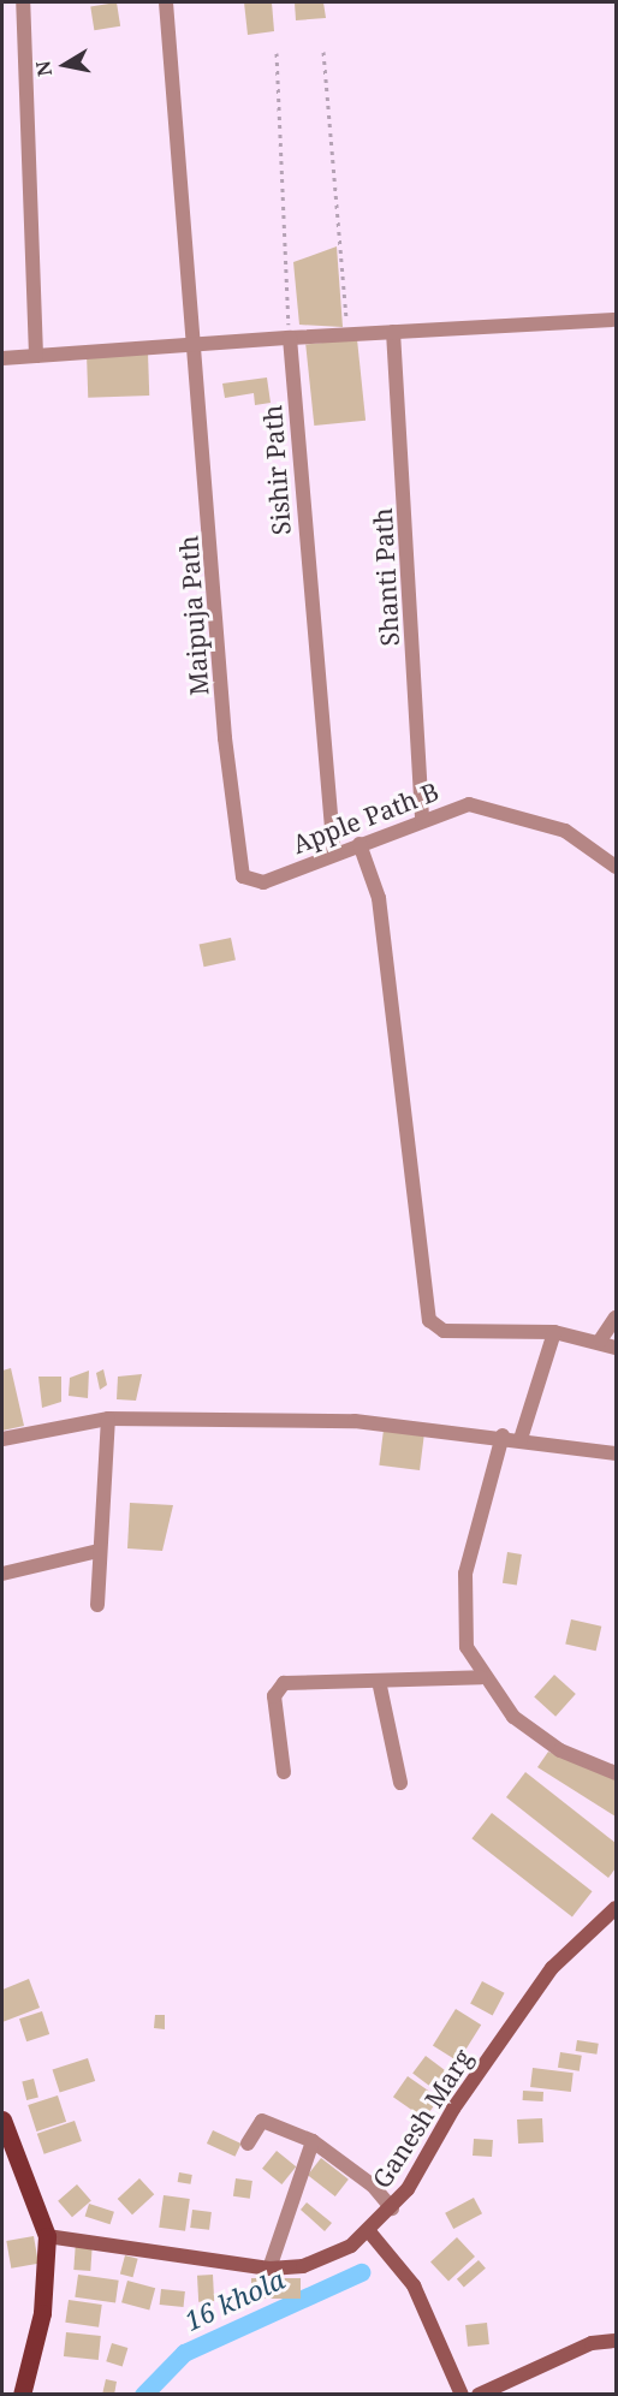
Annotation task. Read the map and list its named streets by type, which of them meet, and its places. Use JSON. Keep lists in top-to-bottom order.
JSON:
{
  "streets": {
    "street": [
      "Sishir Path",
      "Shanti Path",
      "Maipuja Path",
      "Apple Path B",
      "Ganesh Marg"
    ]
  },
  "crossings": [
    ["Sishir Path", "Apple Path B"],
    ["Shanti Path", "Apple Path B"],
    ["Maipuja Path", "Apple Path B"]
  ],
  "water": ["16 khola"],
  "north": "left"
}
